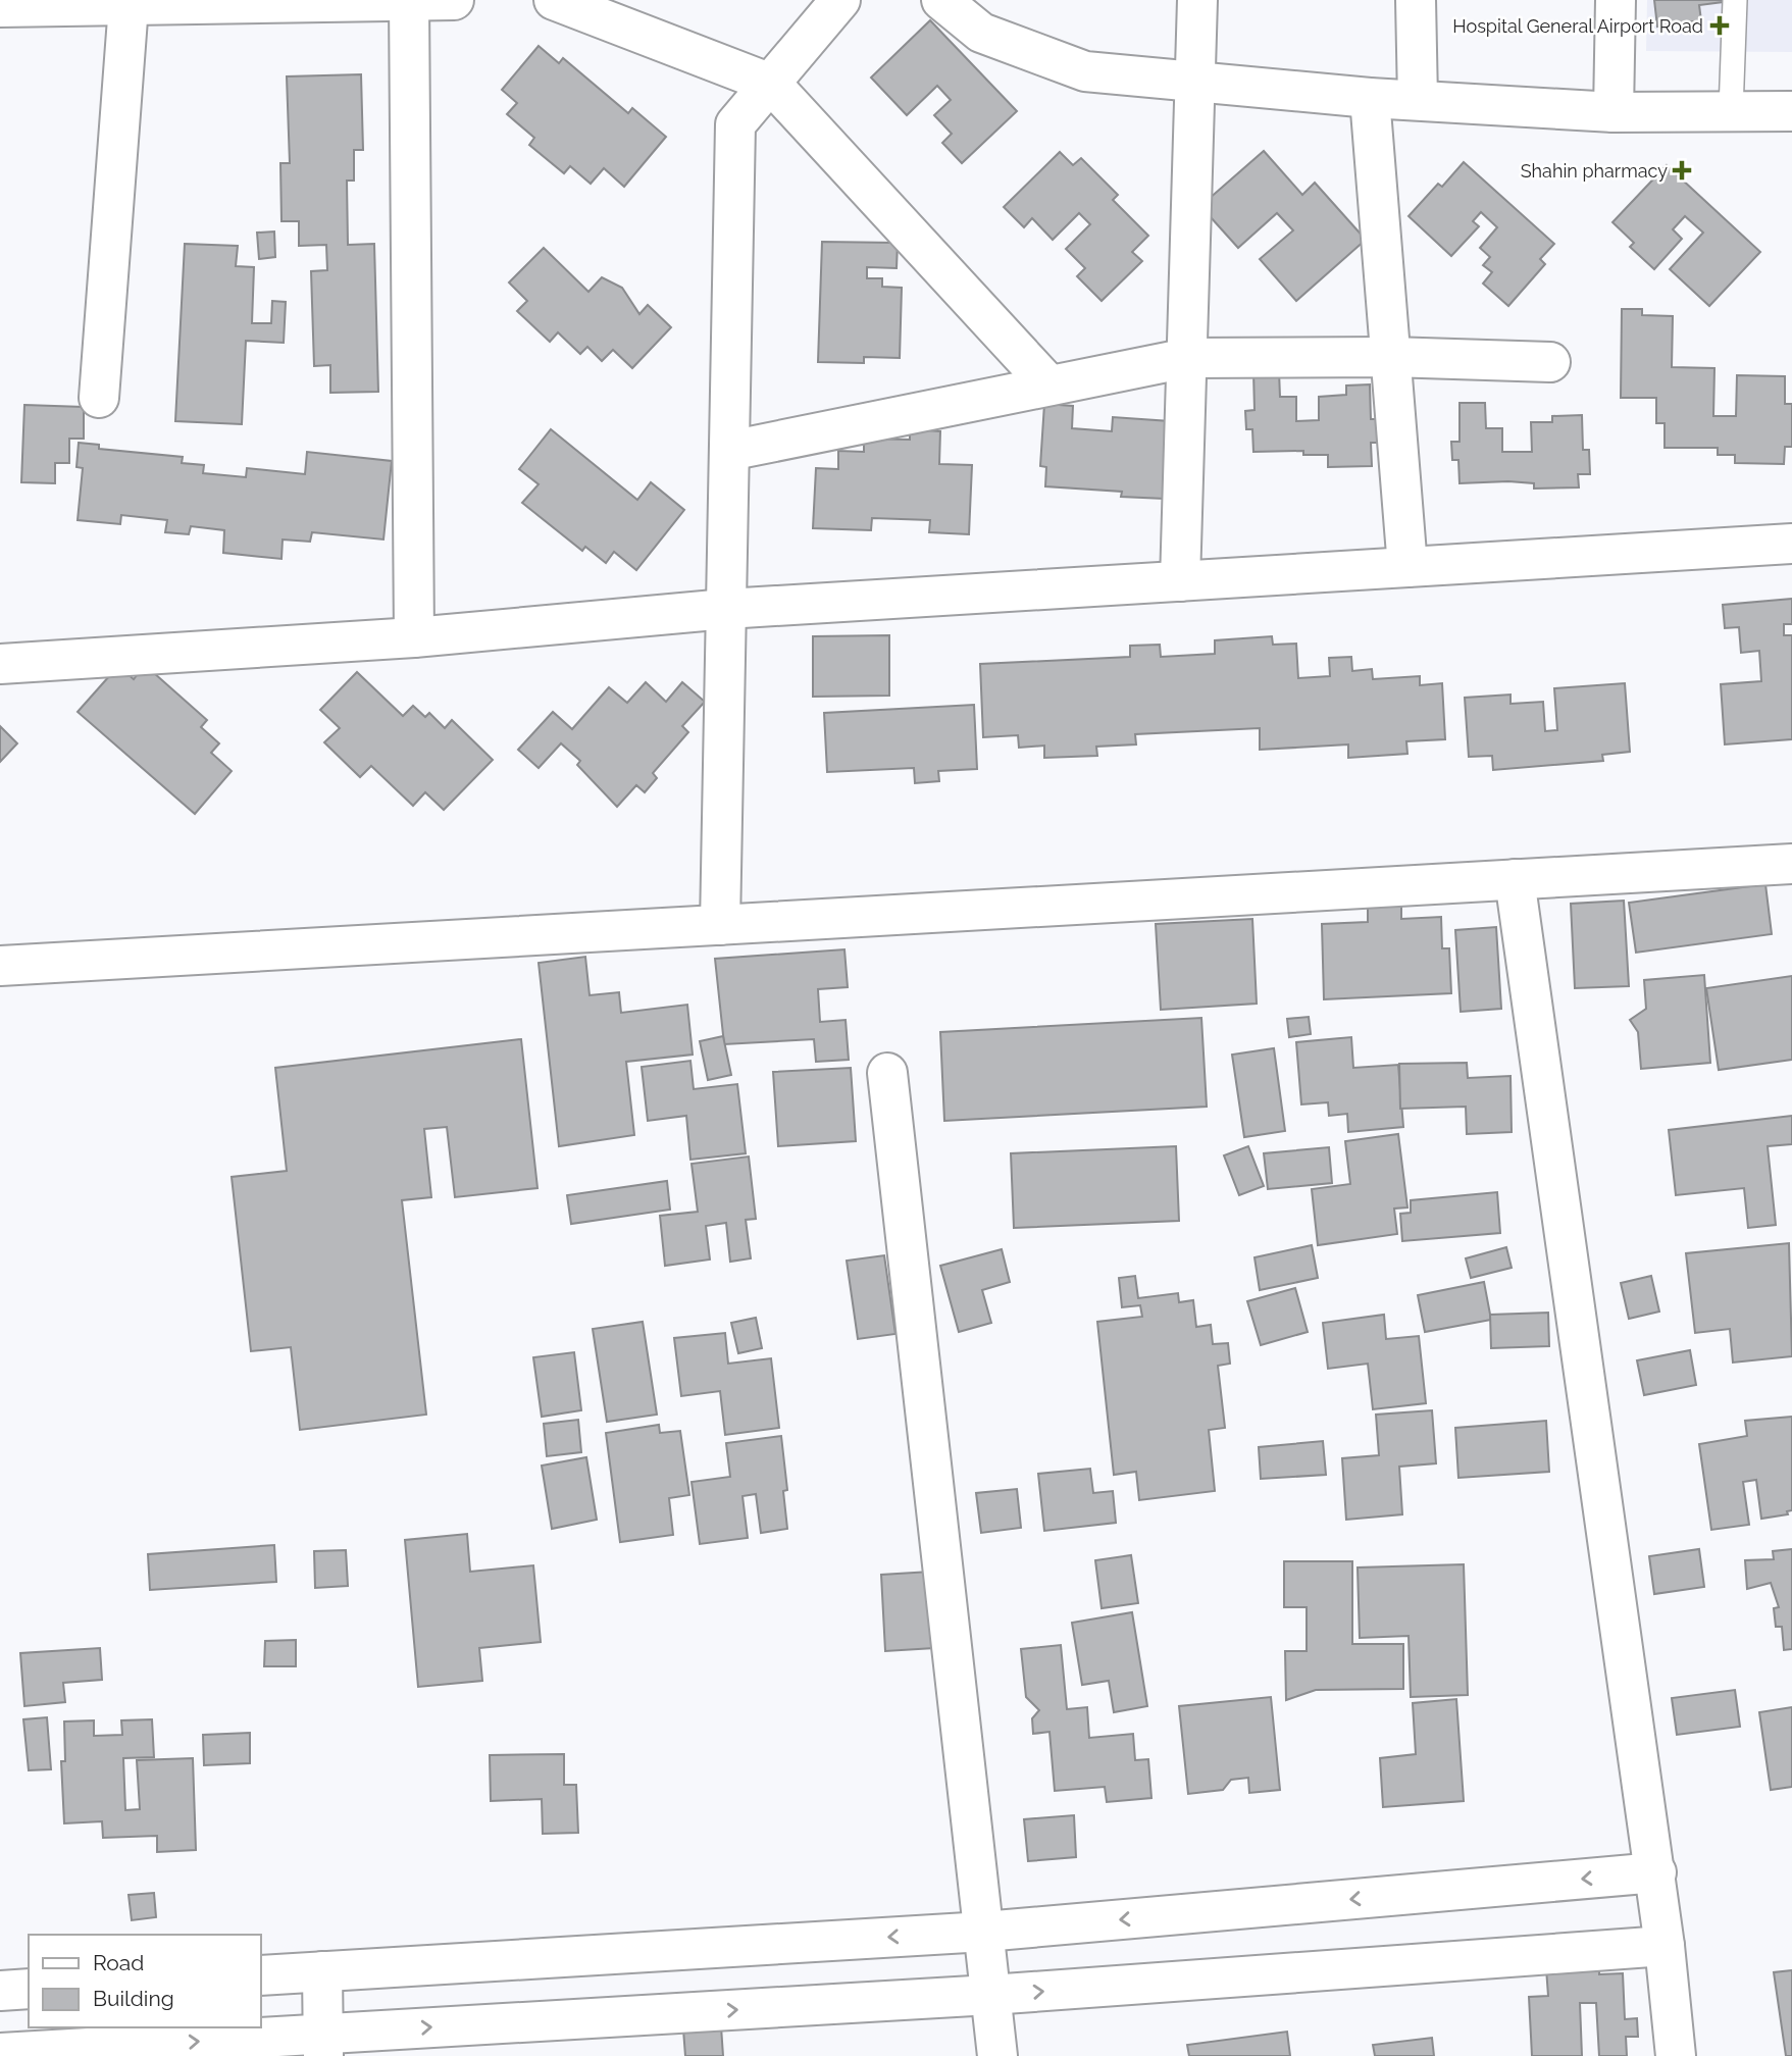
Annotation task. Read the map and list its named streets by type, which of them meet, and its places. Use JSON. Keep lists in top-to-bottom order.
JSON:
{
  "places": {
    "health": ["Hospital General Airport Road", "Shahin pharmacy"]
  },
  "legend": ["Road", "Building"]
}
